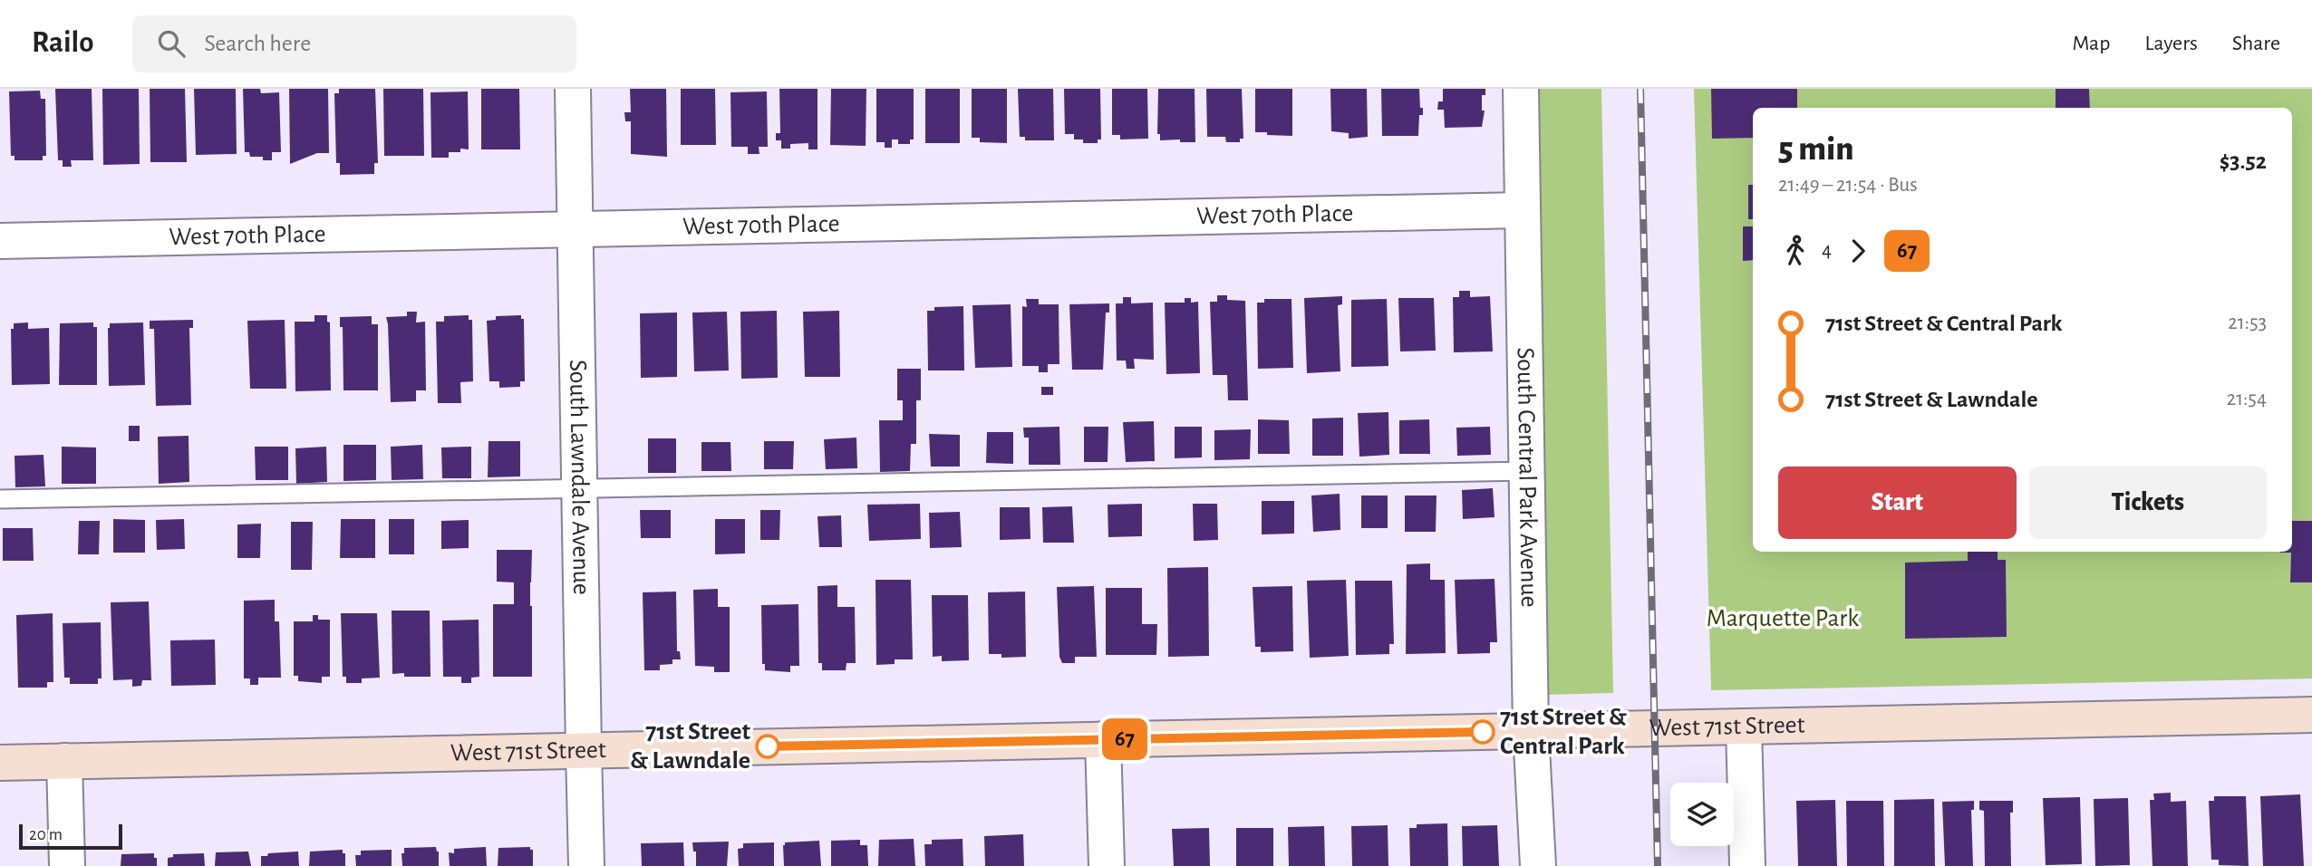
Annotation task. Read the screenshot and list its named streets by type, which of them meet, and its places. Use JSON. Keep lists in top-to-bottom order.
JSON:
{
  "streets": {
    "main road": ["West 71st Street"],
    "street": ["West 70th Place", "South Lawndale Avenue", "South Central Park Avenue"]
  },
  "crossings": [
    ["West 70th Place", "South Lawndale Avenue"],
    ["West 70th Place", "South Central Park Avenue"],
    ["South Lawndale Avenue", "West 71st Street"],
    ["South Central Park Avenue", "West 71st Street"]
  ],
  "parks": ["Marquette Park"],
  "places": ["71st Street & Central Park", "71st Street & Lawndale"],
  "lines": ["bus line 67"],
  "scale_bar": "20 m",
  "page": {
    "header": "Railo",
    "search": "Search here",
    "nav": ["Map", "Layers", "Share"],
    "on_map": "67",
    "heading": ["5 min", "21:49 – 21:54 · Bus", "$3.52"],
    "legs": ["4", "67"],
    "list": [
      {
        "name": "71st Street & Central Park",
        "value": "21:53"
      },
      {
        "name": "71st Street & Lawndale",
        "value": "21:54"
      }
    ],
    "buttons": ["Start", "Tickets"],
    "scale": "20 m"
  }
}
